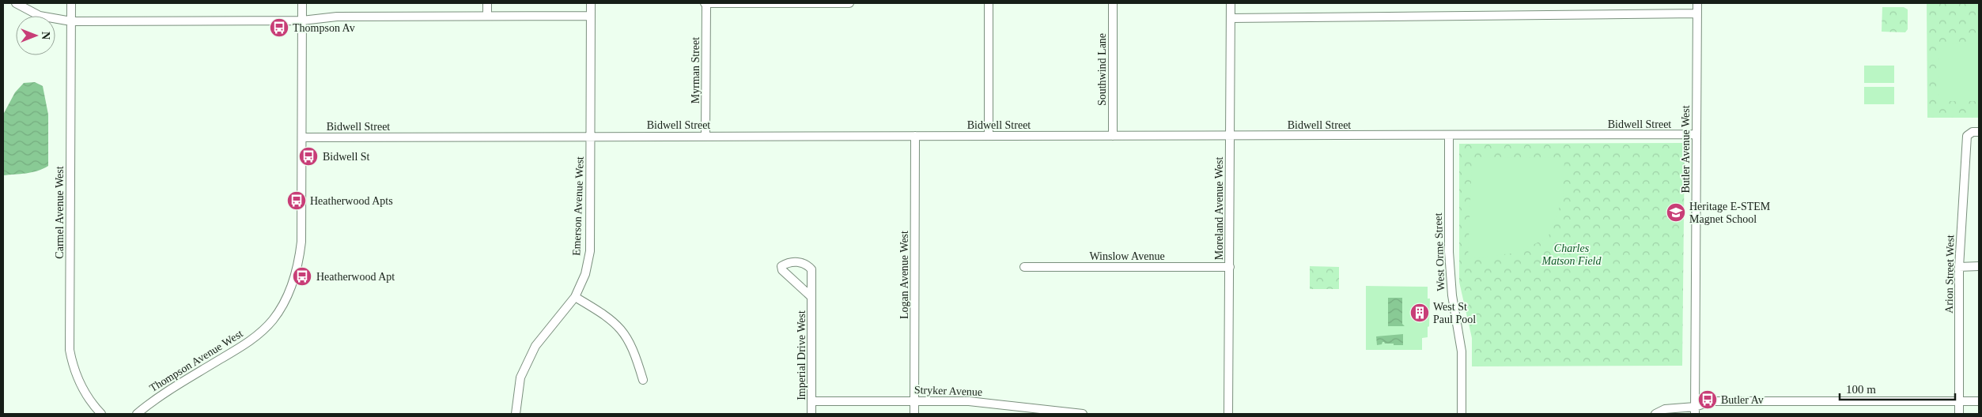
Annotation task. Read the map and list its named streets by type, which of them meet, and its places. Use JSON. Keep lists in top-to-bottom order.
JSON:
{
  "streets": {
    "street": [
      "Southwind Lane",
      "Myrman Street",
      "Bidwell Street",
      "Butler Avenue West",
      "Emerson Avenue West",
      "Moreland Avenue West",
      "Carmel Avenue West",
      "West Orme Street",
      "Winslow Avenue",
      "Arion Street West",
      "Logan Avenue West",
      "Imperial Drive West",
      "Thompson Avenue West",
      "Stryker Avenue"
    ]
  },
  "crossings": [
    ["Southwind Lane", "Bidwell Street"],
    ["Myrman Street", "Bidwell Street"],
    ["Bidwell Street", "Butler Avenue West"],
    ["Bidwell Street", "Emerson Avenue West"],
    ["Bidwell Street", "Moreland Avenue West"],
    ["Bidwell Street", "West Orme Street"],
    ["Bidwell Street", "Logan Avenue West"],
    ["Bidwell Street", "Thompson Avenue West"],
    ["Moreland Avenue West", "Winslow Avenue"],
    ["Logan Avenue West", "Stryker Avenue"],
    ["Imperial Drive West", "Stryker Avenue"]
  ],
  "parks": ["Charles Matson Field"],
  "places": {
    "bus stop": [
      "Thompson Av",
      "Bidwell St",
      "Heatherwood Apts",
      "Heatherwood Apt",
      "Butler Av"
    ],
    "school or university": ["Heritage E-STEM Magnet School"],
    "building": ["West St Paul Pool"]
  },
  "scale_bar": "100 m",
  "north": "right"
}
